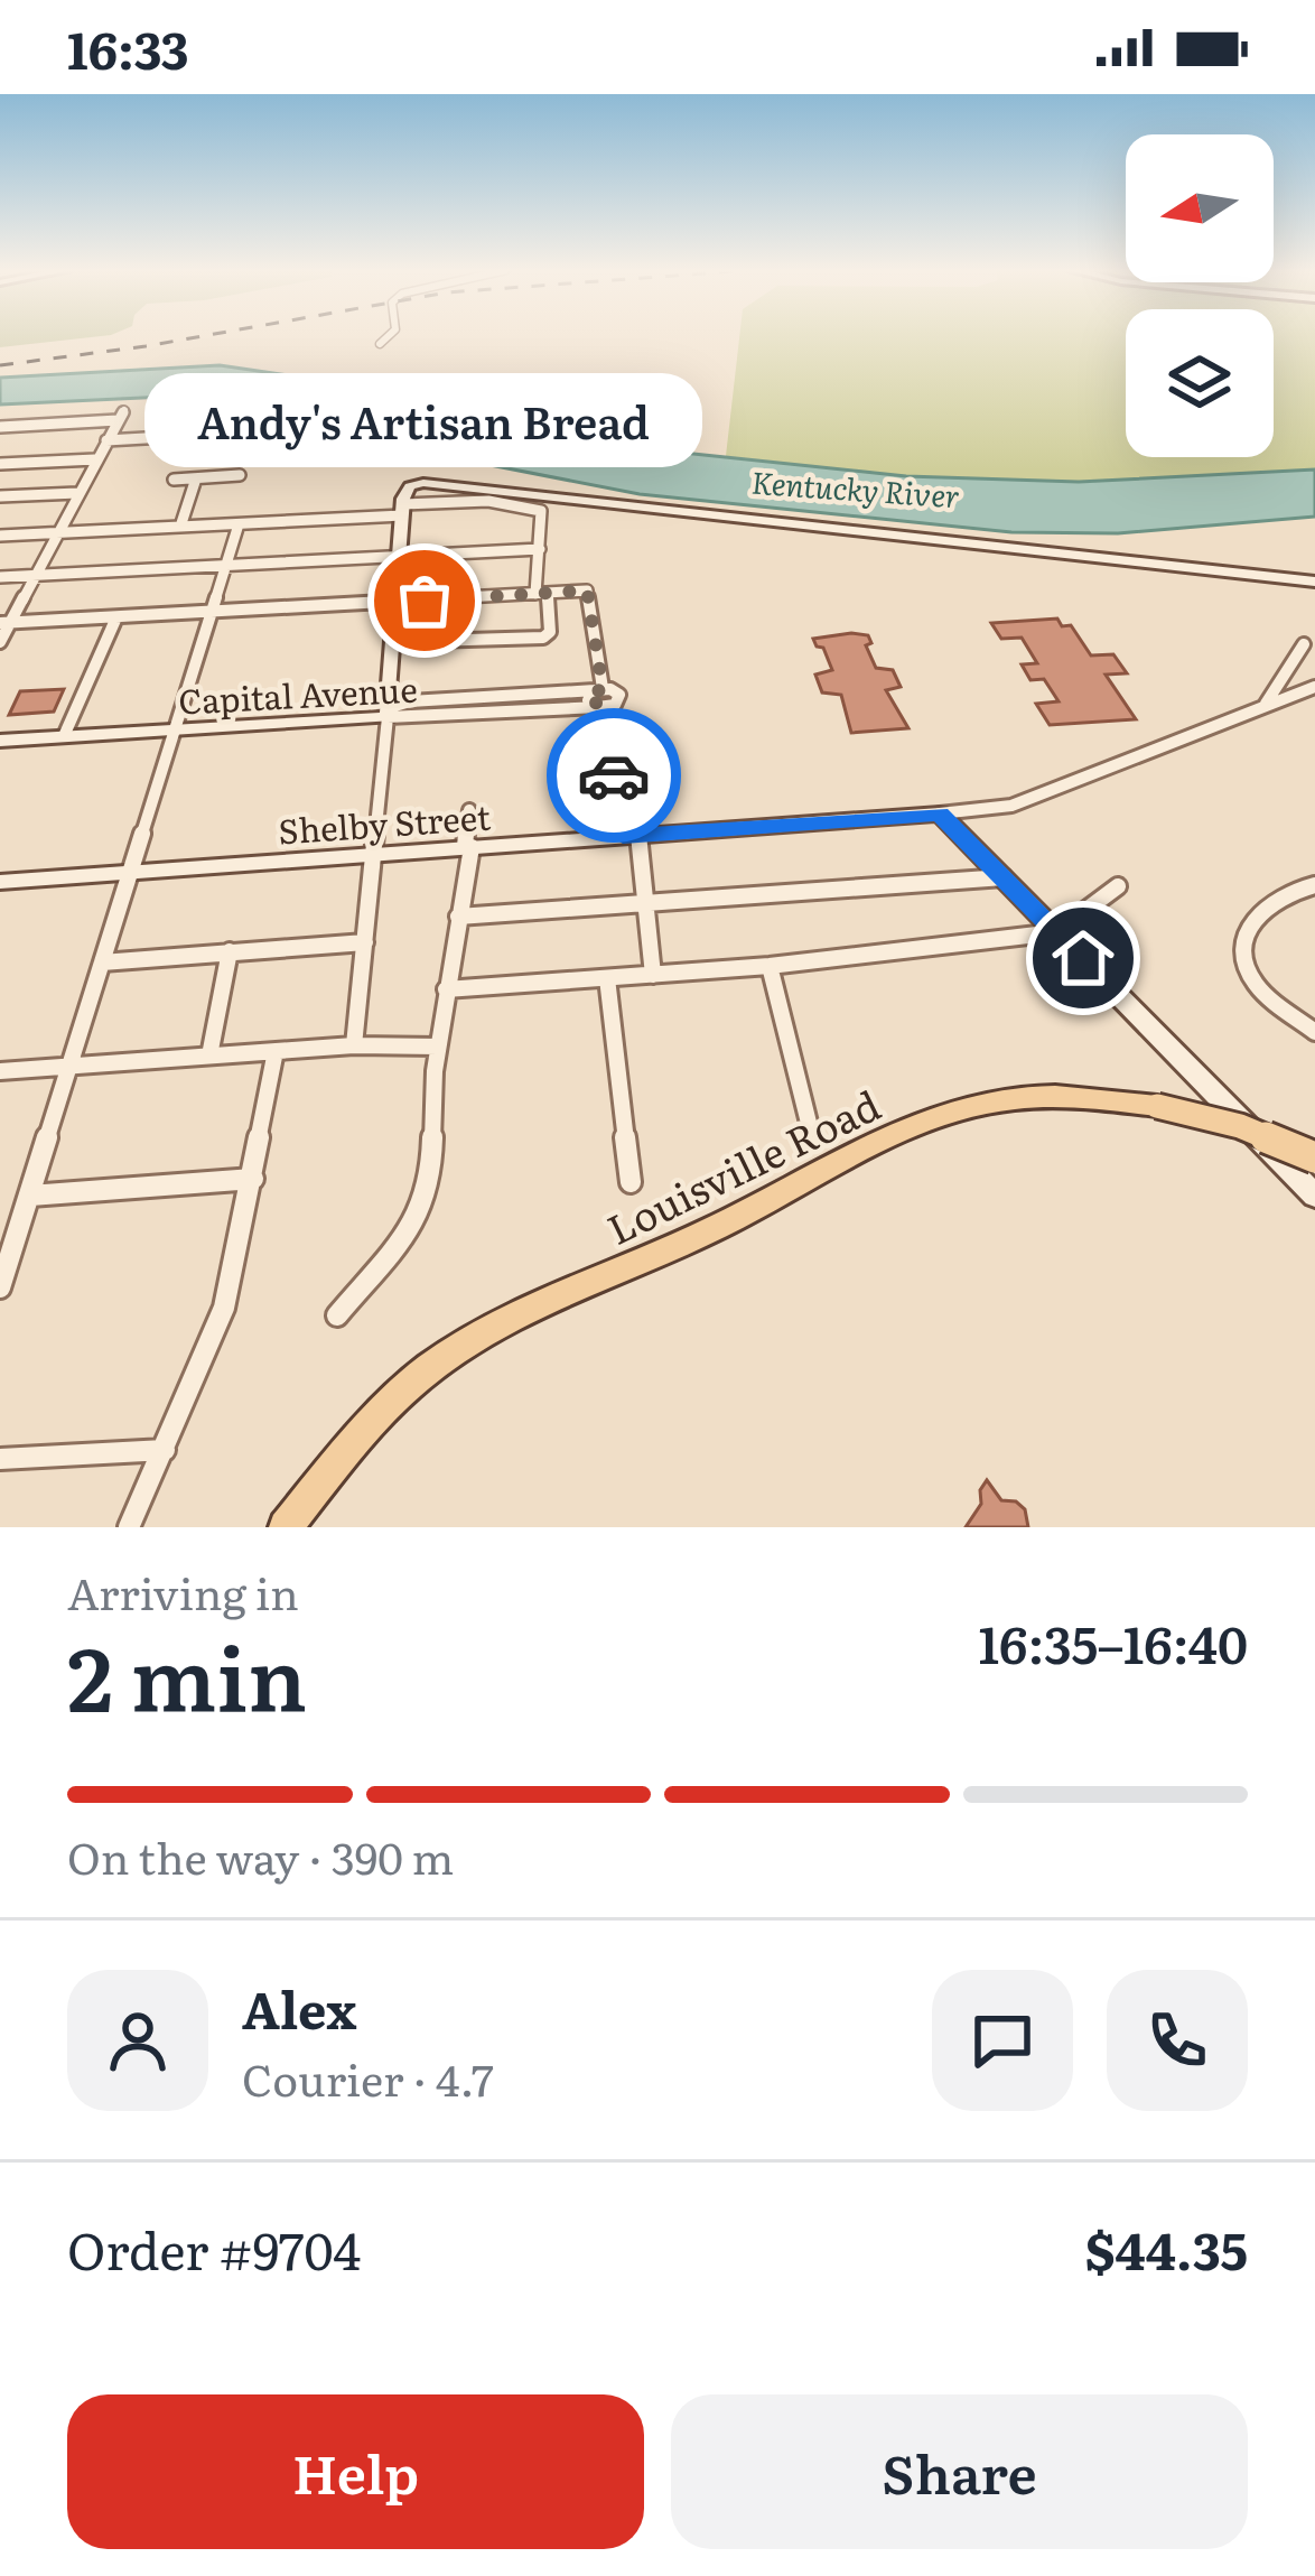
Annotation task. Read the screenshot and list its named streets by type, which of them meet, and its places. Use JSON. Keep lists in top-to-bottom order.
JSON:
{
  "streets": {
    "main road": ["Capital Avenue", "Shelby Street", "Louisville Road"]
  },
  "water": ["Kentucky River"],
  "places": ["Andy's Artisan Bread"],
  "north": "left",
  "page": {
    "status": "16:33",
    "bubble": "Andy's Artisan Bread",
    "heading": ["2 min", "Arriving in", "16:35–16:40"],
    "panel": [
      "Alex",
      "Courier · 4.7",
      "Order #9704",
      "$44.35"
    ],
    "bar": "On the way · 390 m",
    "buttons": ["Help", "Share"]
  }
}
